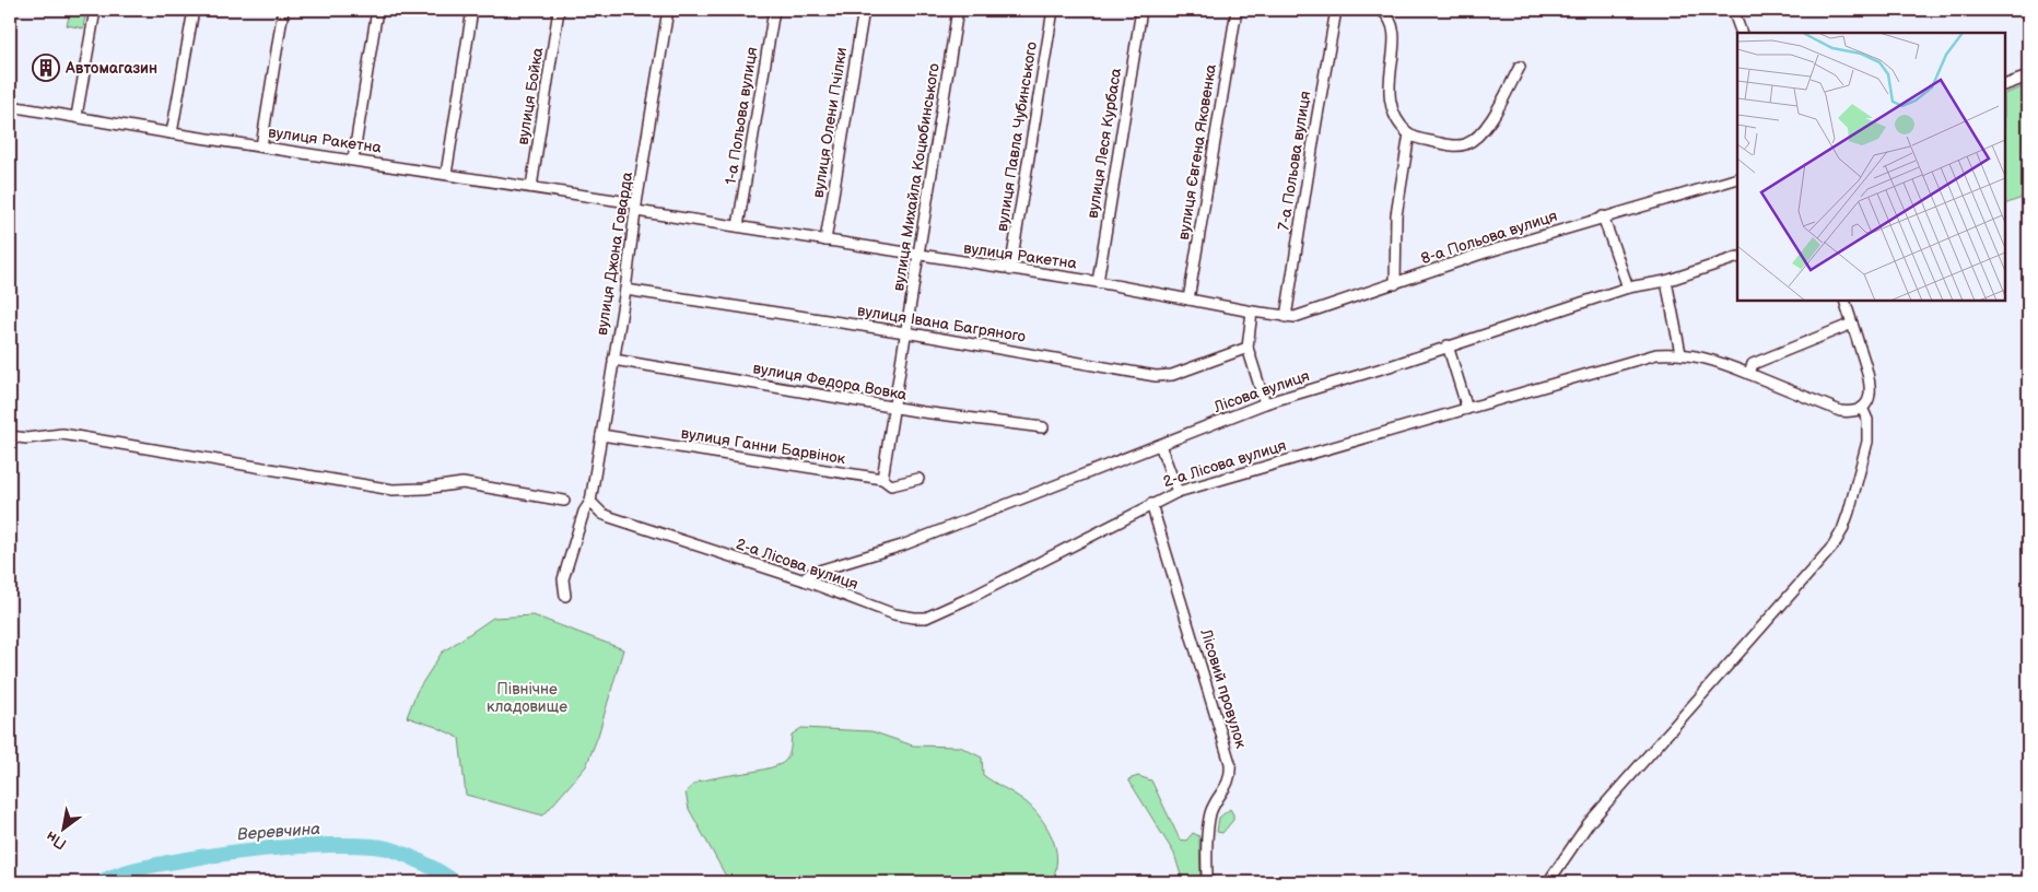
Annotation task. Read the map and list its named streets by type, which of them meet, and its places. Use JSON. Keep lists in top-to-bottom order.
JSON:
{
  "streets": {
    "street": [
      "вулиця Бойка",
      "1-а Польова вулиця",
      "вулиця Олени Пчілки",
      "вулиця Павла Чубинського",
      "вулиця Ракетна",
      "вулиця Леся Курбаса",
      "вулиця Євгена Яковенка",
      "7-а Польова вулиця",
      "вулиця Михайла Коцюбинського",
      "8-а Польова вулиця",
      "вулиця Джона Говарда",
      "вулиця Івана Багряного",
      "вулиця Федора Вовка",
      "Лісова вулиця",
      "вулиця Ганни Барвінок",
      "2-а Лісова вулиця",
      "Лісовий провулок"
    ]
  },
  "crossings": [
    ["вулиця Бойка", "вулиця Ракетна"],
    ["1-а Польова вулиця", "вулиця Ракетна"],
    ["вулиця Олени Пчілки", "вулиця Ракетна"],
    ["вулиця Павла Чубинського", "вулиця Ракетна"],
    ["вулиця Ракетна", "вулиця Леся Курбаса"],
    ["вулиця Ракетна", "вулиця Євгена Яковенка"],
    ["вулиця Ракетна", "7-а Польова вулиця"],
    ["вулиця Ракетна", "вулиця Михайла Коцюбинського"],
    ["вулиця Ракетна", "8-а Польова вулиця"],
    ["вулиця Ракетна", "вулиця Джона Говарда"],
    ["вулиця Михайла Коцюбинського", "вулиця Івана Багряного"],
    ["вулиця Михайла Коцюбинського", "вулиця Федора Вовка"],
    ["вулиця Михайла Коцюбинського", "вулиця Ганни Барвінок"],
    ["вулиця Джона Говарда", "вулиця Івана Багряного"],
    ["вулиця Джона Говарда", "вулиця Федора Вовка"],
    ["вулиця Джона Говарда", "вулиця Ганни Барвінок"],
    ["вулиця Джона Говарда", "2-а Лісова вулиця"],
    ["Лісова вулиця", "2-а Лісова вулиця"],
    ["2-а Лісова вулиця", "Лісовий провулок"]
  ],
  "water": ["Веревчина"],
  "parks": ["Північне кладовище"],
  "places": {
    "building": ["Автомагазин"]
  },
  "north": "bottom left"
}
